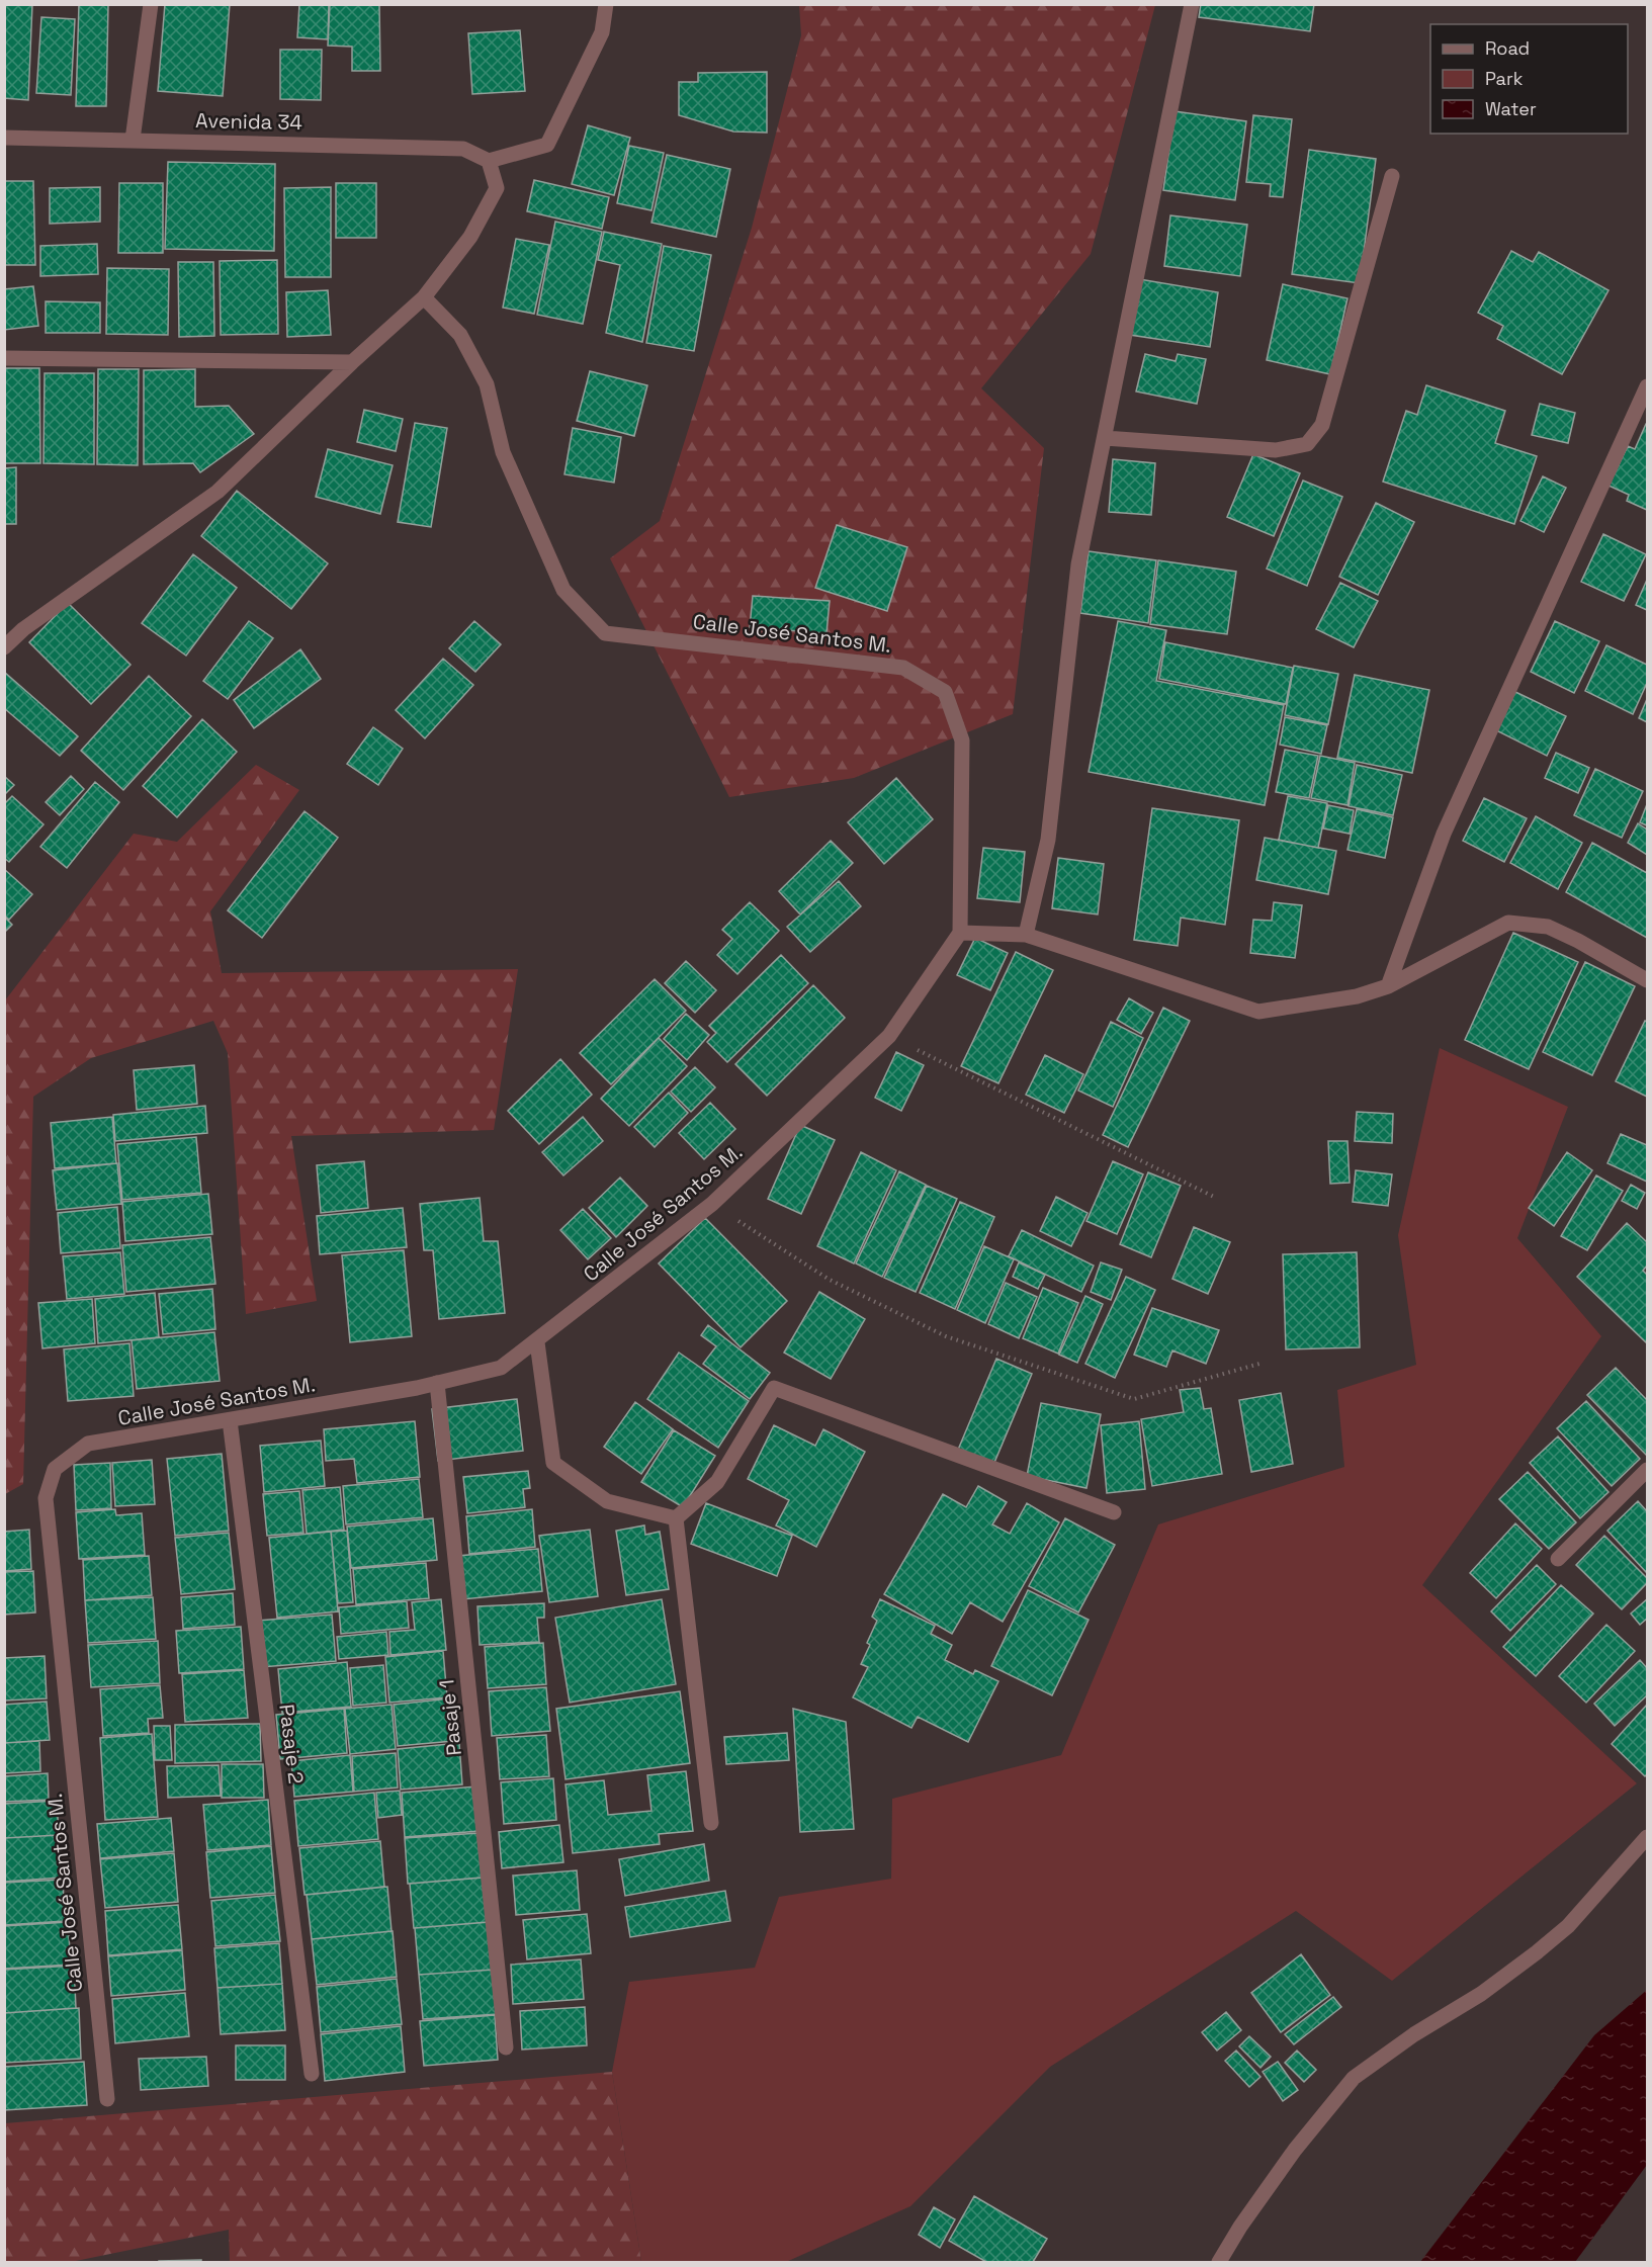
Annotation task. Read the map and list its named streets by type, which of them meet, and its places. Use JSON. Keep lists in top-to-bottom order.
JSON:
{
  "streets": {
    "street": [
      "Avenida 34",
      "Calle José Santos M.",
      "Pasaje 1",
      "Pasaje 2"
    ]
  },
  "crossings": [
    ["Calle José Santos M.", "Pasaje 1"],
    ["Calle José Santos M.", "Pasaje 2"]
  ],
  "legend": ["Road", "Park", "Water"]
}
